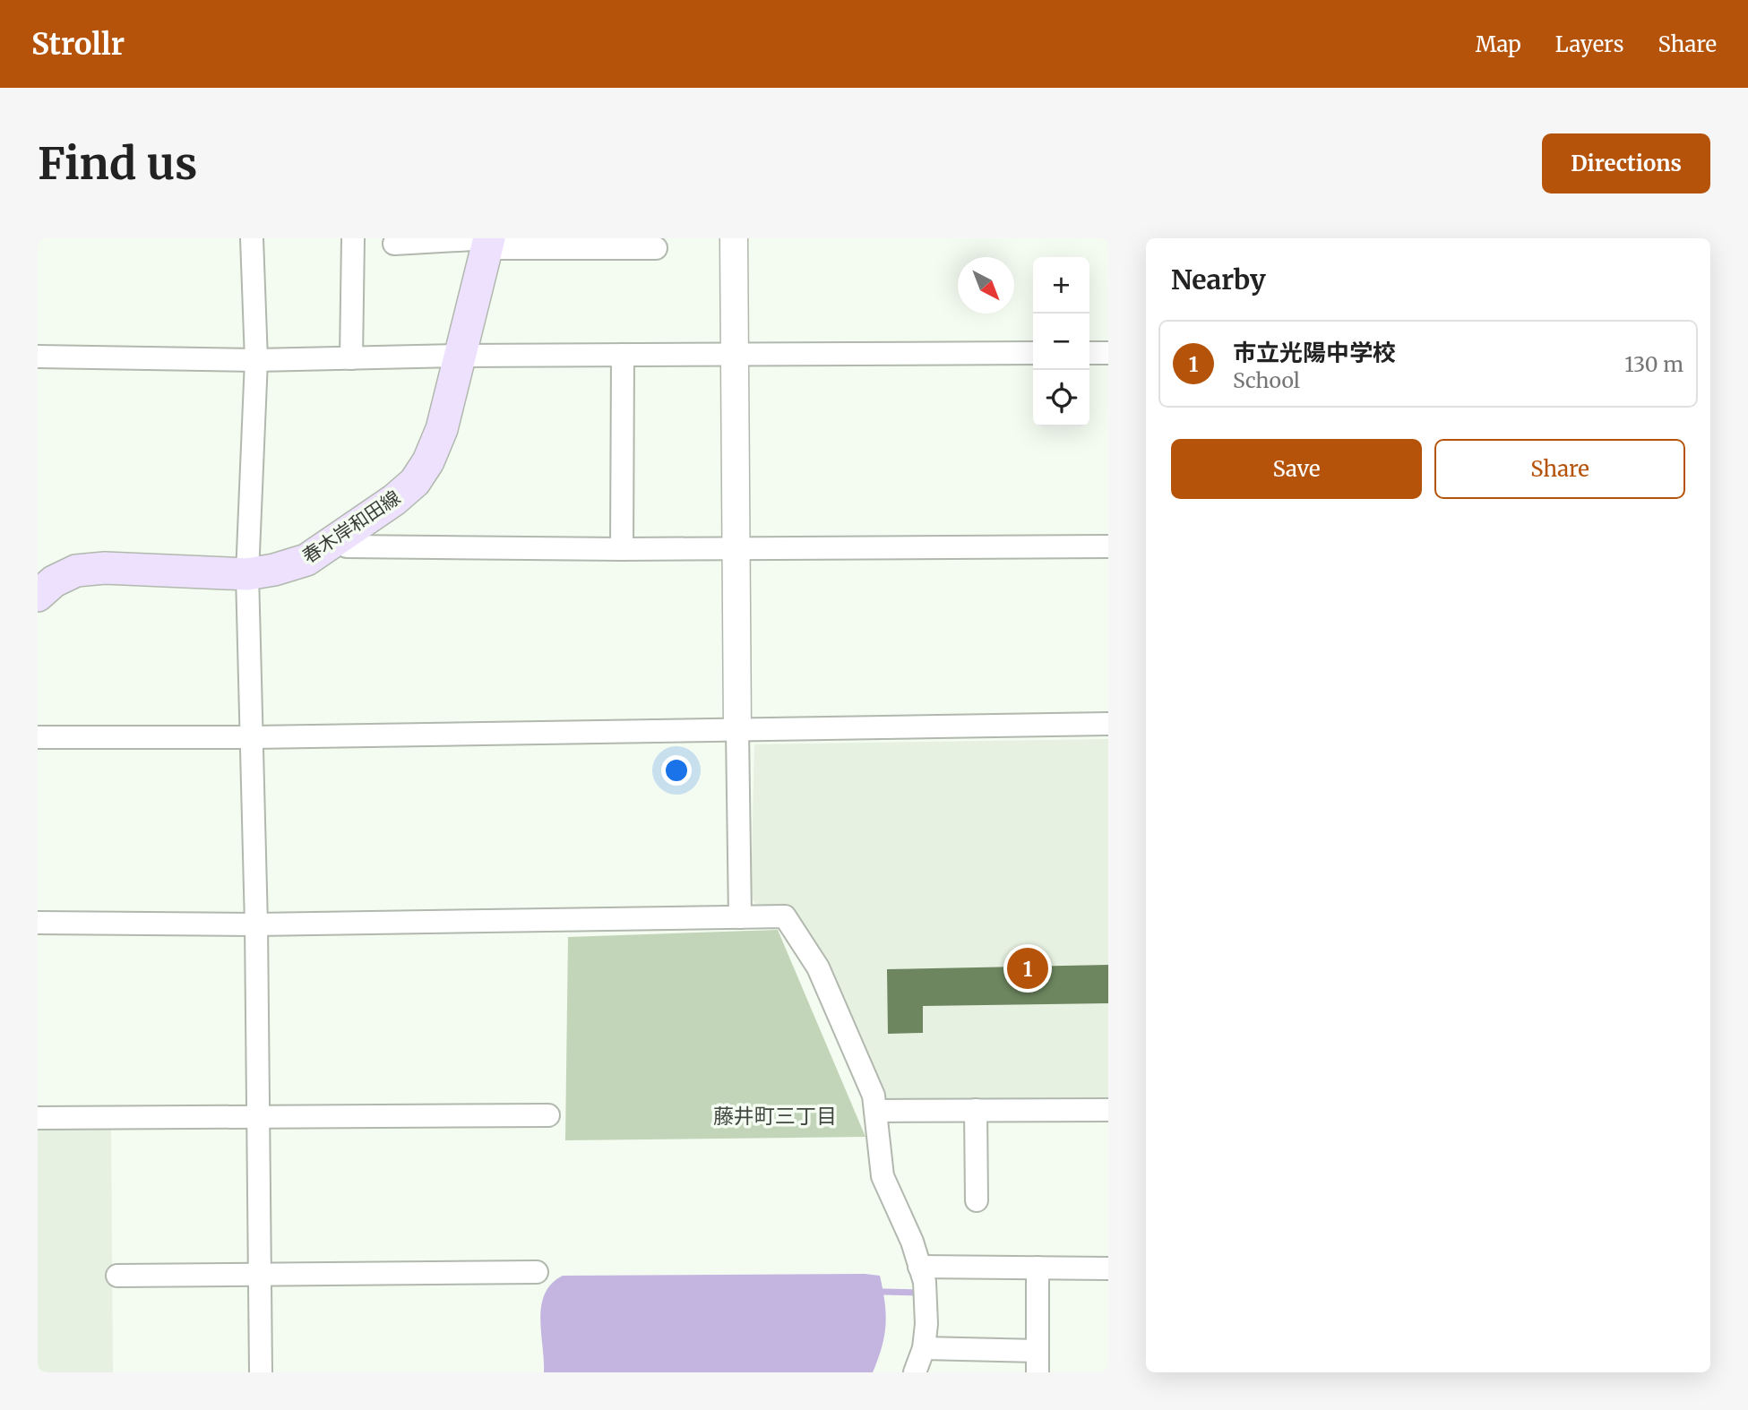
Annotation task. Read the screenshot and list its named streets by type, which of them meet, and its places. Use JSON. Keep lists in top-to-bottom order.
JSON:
{
  "streets": {
    "main road": ["春木岸和田線"]
  },
  "districts": ["藤井町三丁目"],
  "north": "bottom right",
  "page": {
    "header": "Strollr",
    "nav": ["Map", "Layers", "Share"],
    "buttons": [
      "Directions",
      ["Save", "Share"]
    ],
    "title": "Find us",
    "heading": "Nearby",
    "map_buttons": ["+", "−"],
    "list": [
      {
        "mark": "1",
        "name": "市立光陽中学校",
        "note": "School",
        "value": "130 m"
      }
    ],
    "pins": "1"
  }
}
